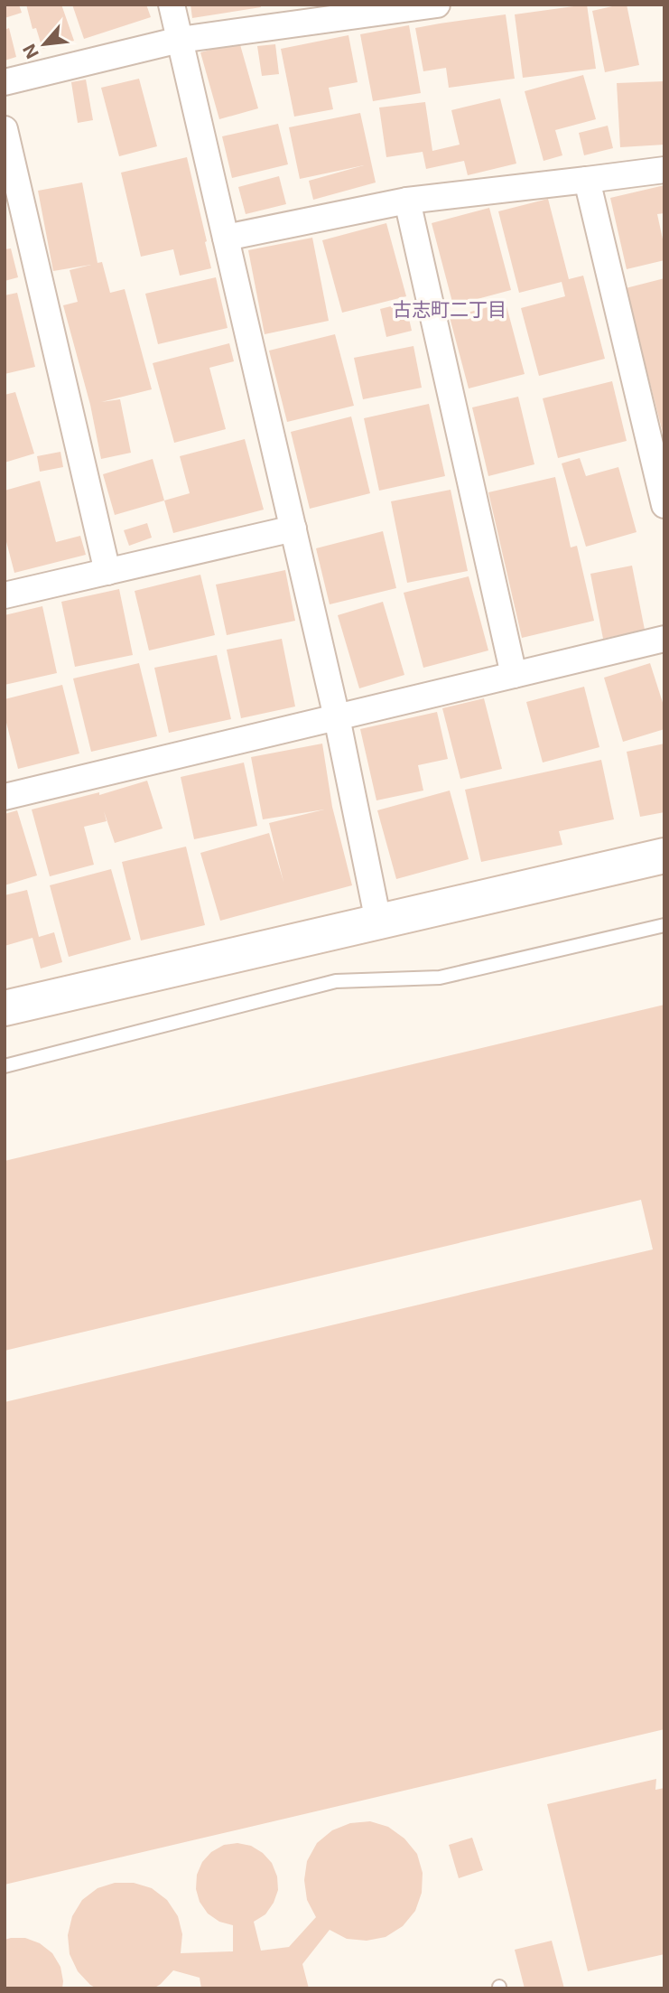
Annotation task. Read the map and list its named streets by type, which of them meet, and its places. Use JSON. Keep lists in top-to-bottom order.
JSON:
{
  "districts": ["古志町二丁目"],
  "north": "bottom left"
}
